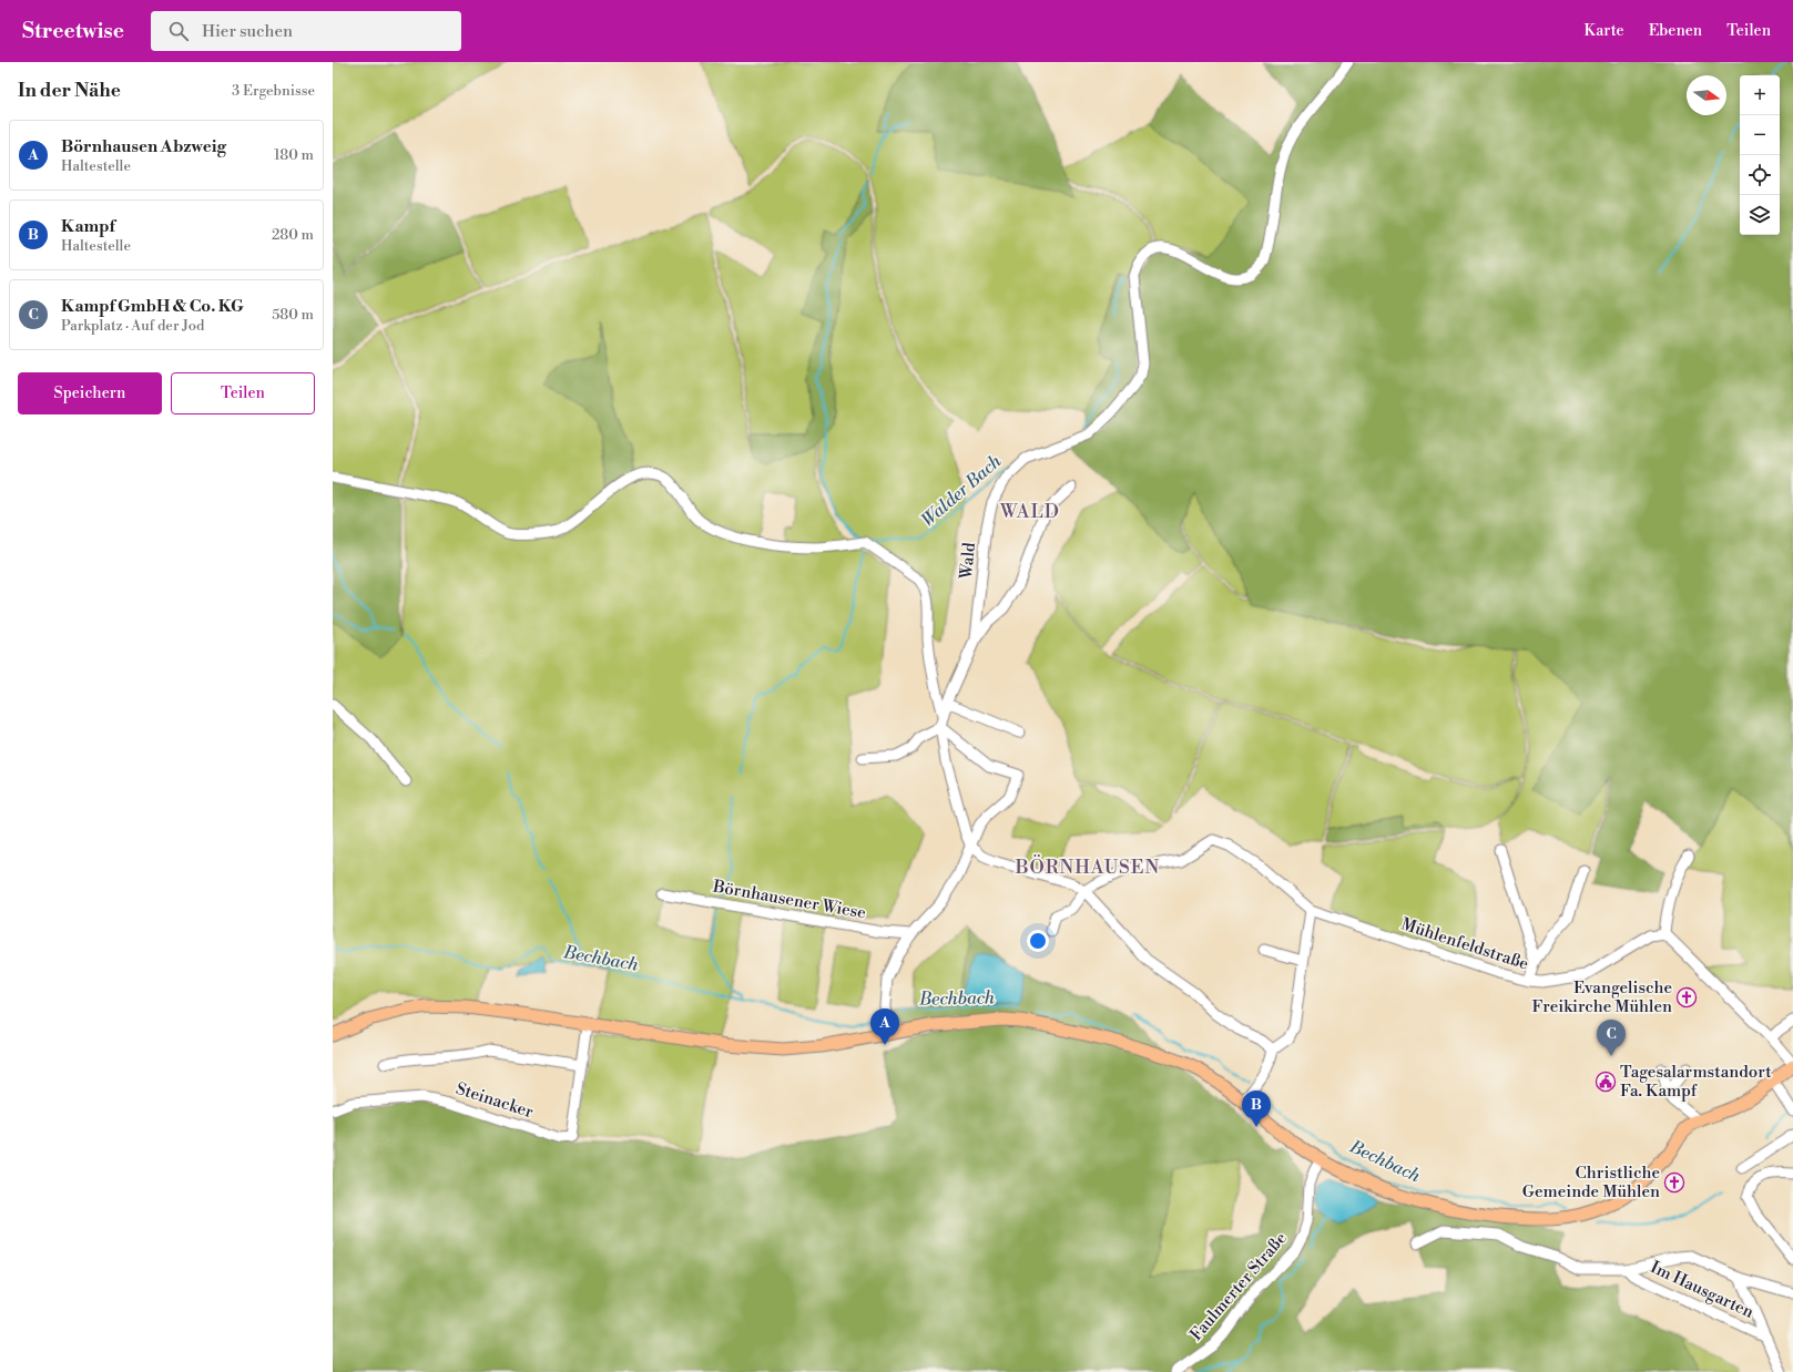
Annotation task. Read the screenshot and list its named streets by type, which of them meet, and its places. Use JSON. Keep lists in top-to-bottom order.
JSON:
{
  "streets": {
    "street": [
      "Wald",
      "Börnhausener Wiese",
      "Mühlenfeldstraße",
      "Steinacker",
      "Faulmerter Straße",
      "Im Hausgarten"
    ]
  },
  "districts": ["WALD", "BÖRNHAUSEN"],
  "water": ["Walder Bach", "Bechbach"],
  "places": {
    "church": ["Evangelische Freikirche Mühlen", "Christliche Gemeinde Mühlen"],
    "public building": ["Tagesalarmstandort Fa. Kampf"]
  },
  "north": "right",
  "page": {
    "header": "Streetwise",
    "search": "Hier suchen",
    "nav": ["Karte", "Ebenen", "Teilen"],
    "heading": ["In der Nähe", "3 Ergebnisse"],
    "map_buttons": ["+", "−"],
    "list": [
      {
        "mark": "A",
        "name": "Börnhausen Abzweig",
        "note": "Haltestelle",
        "value": "180 m"
      },
      {
        "mark": "B",
        "name": "Kampf",
        "note": "Haltestelle",
        "value": "280 m"
      },
      {
        "mark": "C",
        "name": "Kampf GmbH & Co. KG",
        "note": "Parkplatz · Auf der Jod",
        "value": "580 m"
      }
    ],
    "buttons": ["Speichern", "Teilen"],
    "pins": ["A", "C", "B"]
  }
}
